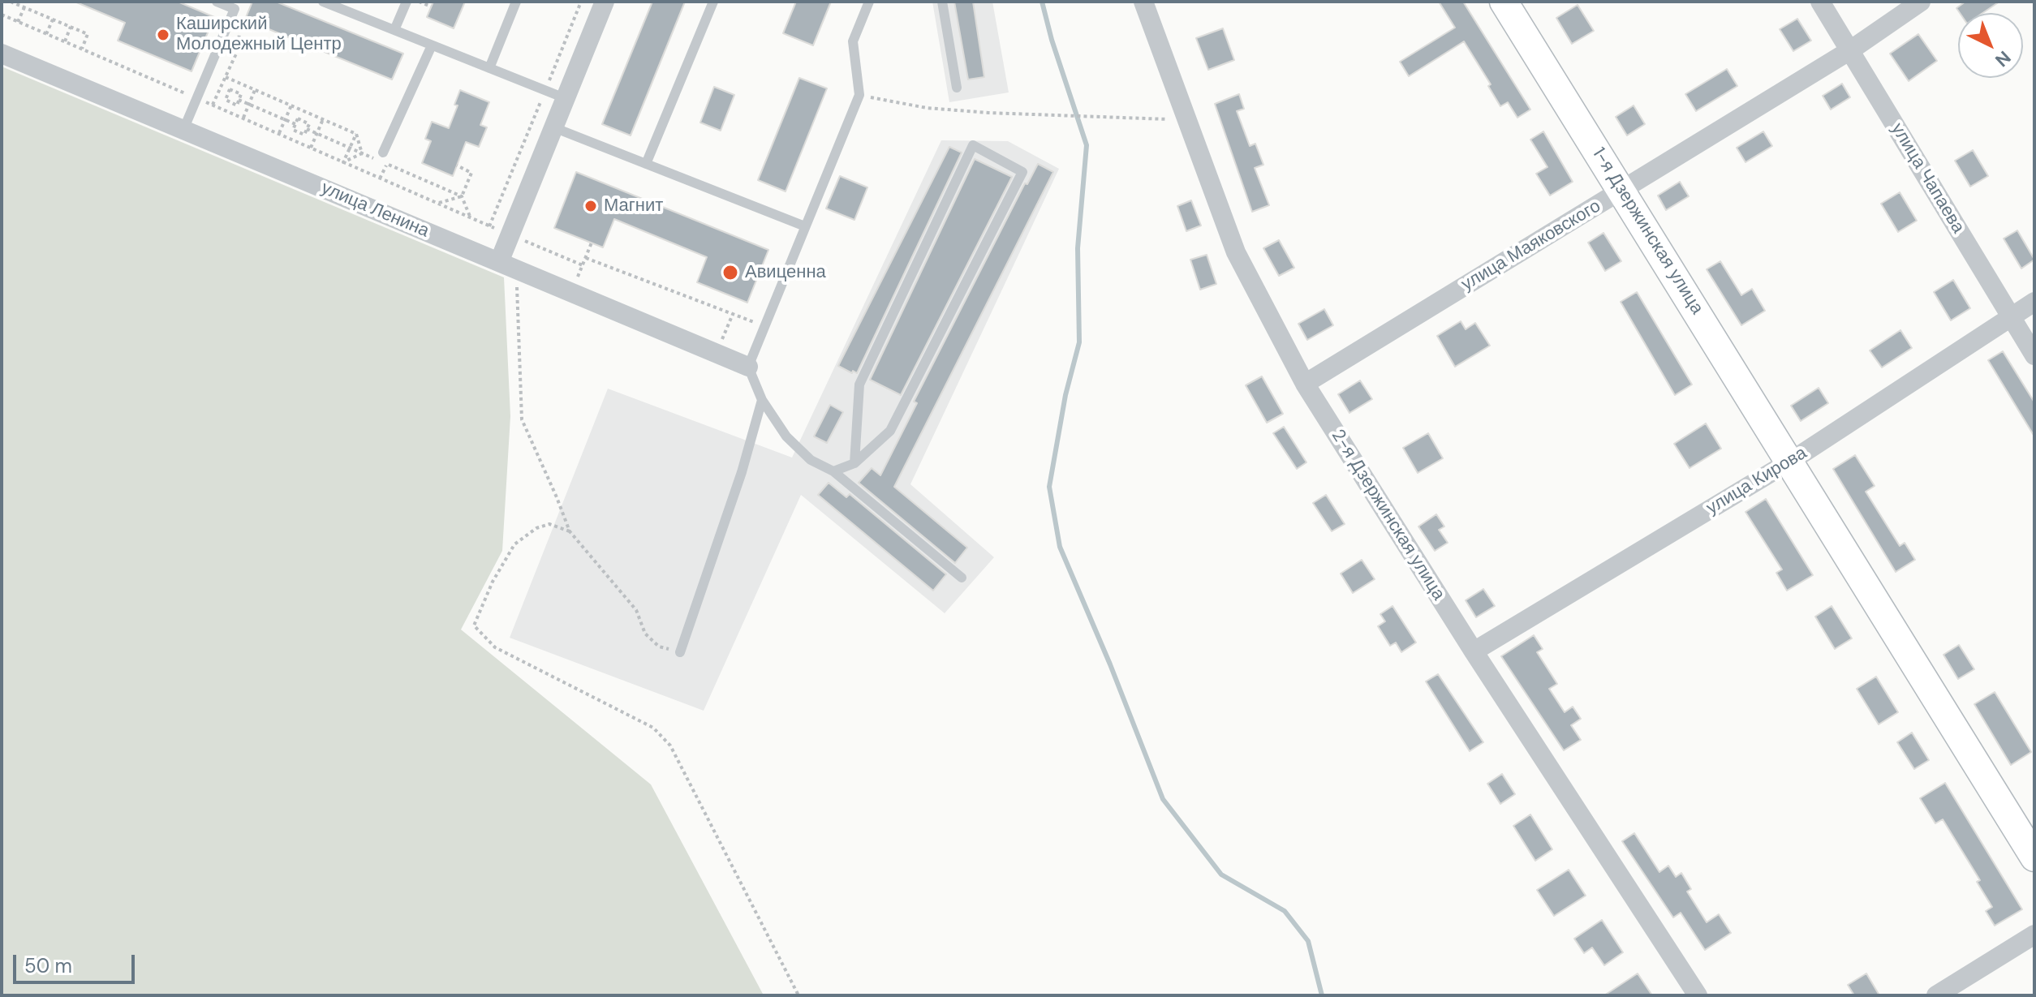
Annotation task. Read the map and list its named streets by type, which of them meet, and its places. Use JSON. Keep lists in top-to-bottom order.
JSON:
{
  "streets": {
    "street": [
      "улица Чапаева",
      "улица Ленина",
      "1-я Дзержинская улица",
      "улица Маяковского",
      "улица Кирова",
      "2-я Дзержинская улица"
    ]
  },
  "crossings": [
    ["улица Чапаева", "улица Маяковского"],
    ["улица Чапаева", "улица Кирова"],
    ["1-я Дзержинская улица", "улица Маяковского"],
    ["1-я Дзержинская улица", "улица Кирова"],
    ["улица Маяковского", "2-я Дзержинская улица"],
    ["улица Кирова", "2-я Дзержинская улица"]
  ],
  "places": ["Каширский Молодежный Центр", "Магнит", "Авиценна"],
  "scale_bar": "50 m",
  "north": "bottom right"
}
